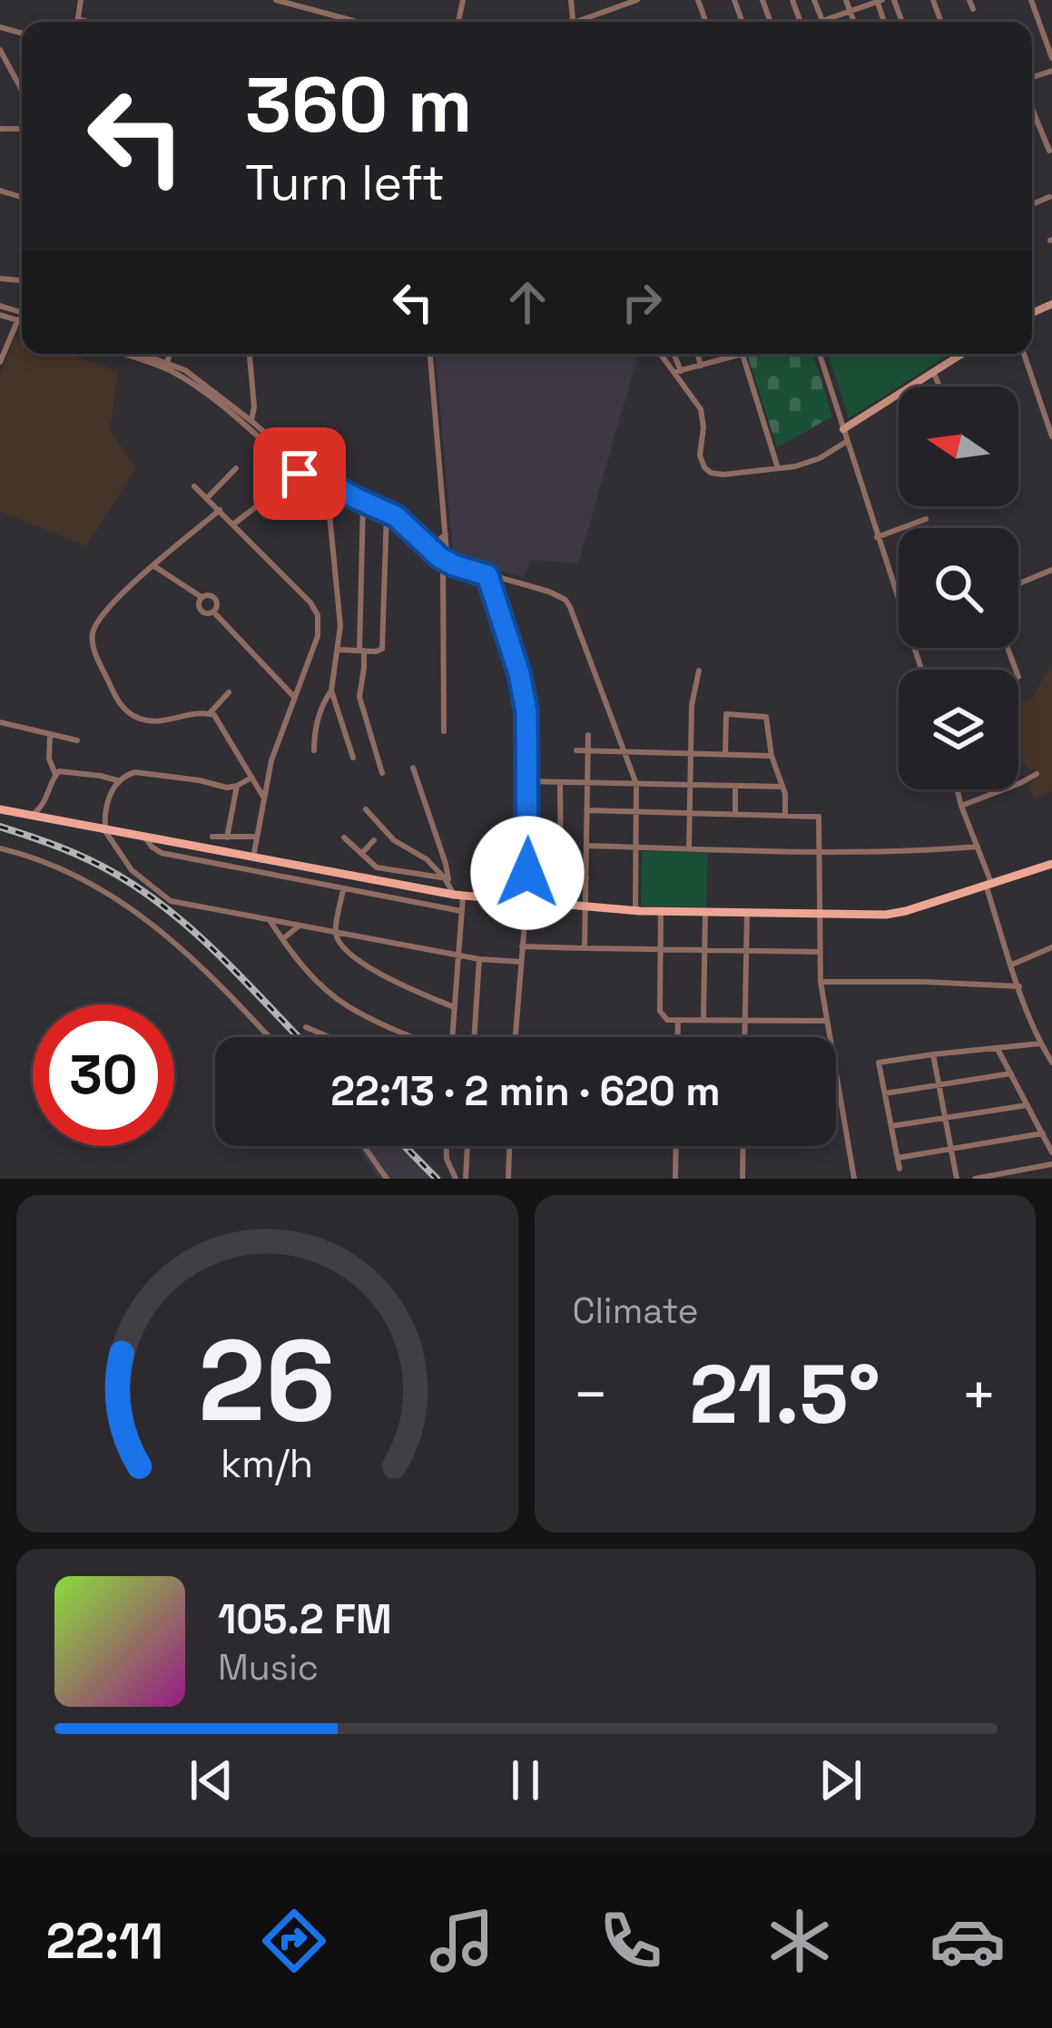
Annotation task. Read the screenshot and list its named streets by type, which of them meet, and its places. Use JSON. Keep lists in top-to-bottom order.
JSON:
{
  "north": "left",
  "page": {
    "turn": ["360 m", "Turn left"],
    "limit": "30",
    "trip": "22:13 · 2 min · 620 m",
    "tile": "Climate",
    "heat": ["−", "21.5°", "+"],
    "song": ["105.2 FM", "Music"],
    "tabs": "22:11",
    "gauge": ["26", "km/h"]
  }
}
